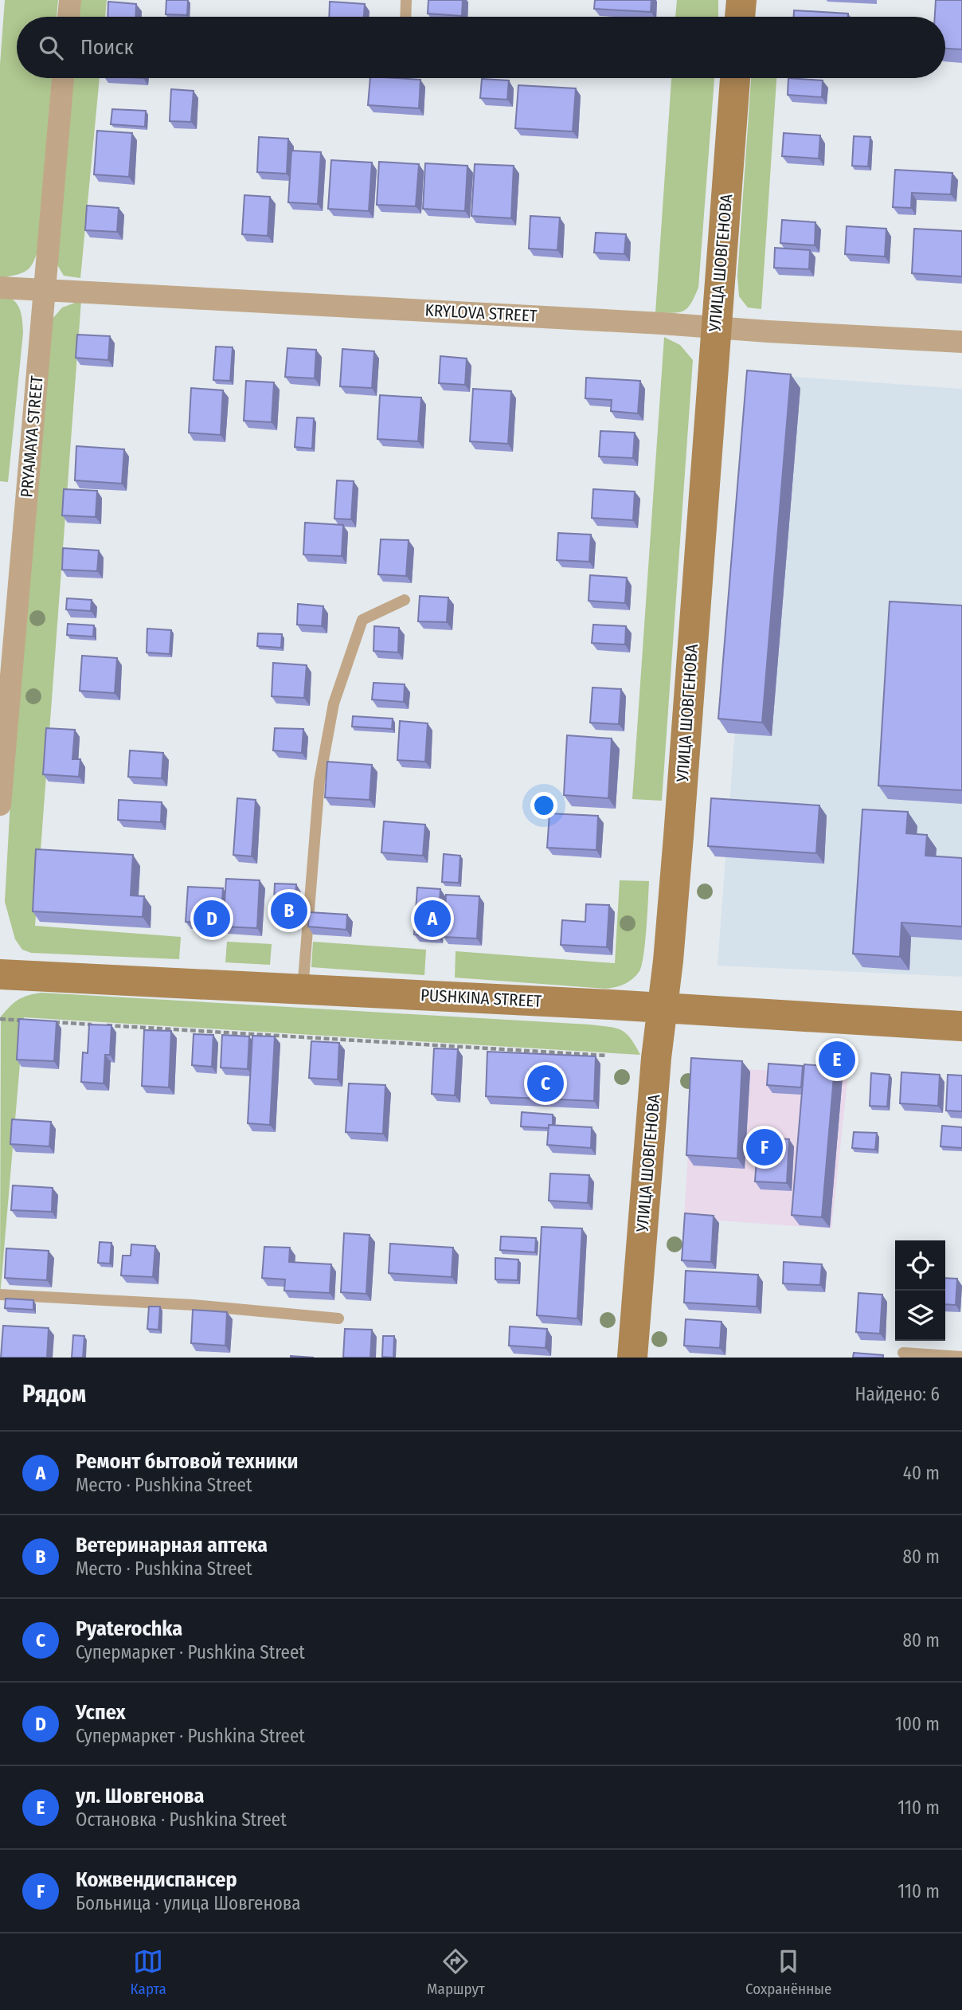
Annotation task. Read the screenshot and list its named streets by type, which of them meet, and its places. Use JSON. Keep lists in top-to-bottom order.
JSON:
{
  "streets": {
    "main road": ["УЛИЦА ШОВГЕНОВА", "PUSHKINA STREET"],
    "street": ["KRYLOVA STREET", "PRYAMAYA STREET"]
  },
  "crossings": [
    ["УЛИЦА ШОВГЕНОВА", "KRYLOVA STREET"],
    ["УЛИЦА ШОВГЕНОВА", "PUSHKINA STREET"],
    ["KRYLOVA STREET", "PRYAMAYA STREET"]
  ],
  "page": {
    "search": "Поиск",
    "pins": [
      "B",
      "A",
      "D",
      "E",
      "C",
      "F"
    ],
    "heading": ["Рядом", "Найдено: 6"],
    "list": [
      {
        "mark": "A",
        "name": "Ремонт бытовой техники",
        "note": "Место · Pushkina Street",
        "value": "40 m"
      },
      {
        "mark": "B",
        "name": "Ветеринарная аптека",
        "note": "Место · Pushkina Street",
        "value": "80 m"
      },
      {
        "mark": "C",
        "name": "Pyaterochka",
        "note": "Супермаркет · Pushkina Street",
        "value": "80 m"
      },
      {
        "mark": "D",
        "name": "Успех",
        "note": "Супермаркет · Pushkina Street",
        "value": "100 m"
      },
      {
        "mark": "E",
        "name": "ул. Шовгенова",
        "note": "Остановка · Pushkina Street",
        "value": "110 m"
      },
      {
        "mark": "F",
        "name": "Кожвендиспансер",
        "note": "Больница · улица Шовгенова",
        "value": "110 m"
      }
    ],
    "nav": ["Карта", "Маршрут", "Сохранённые"]
  }
}
